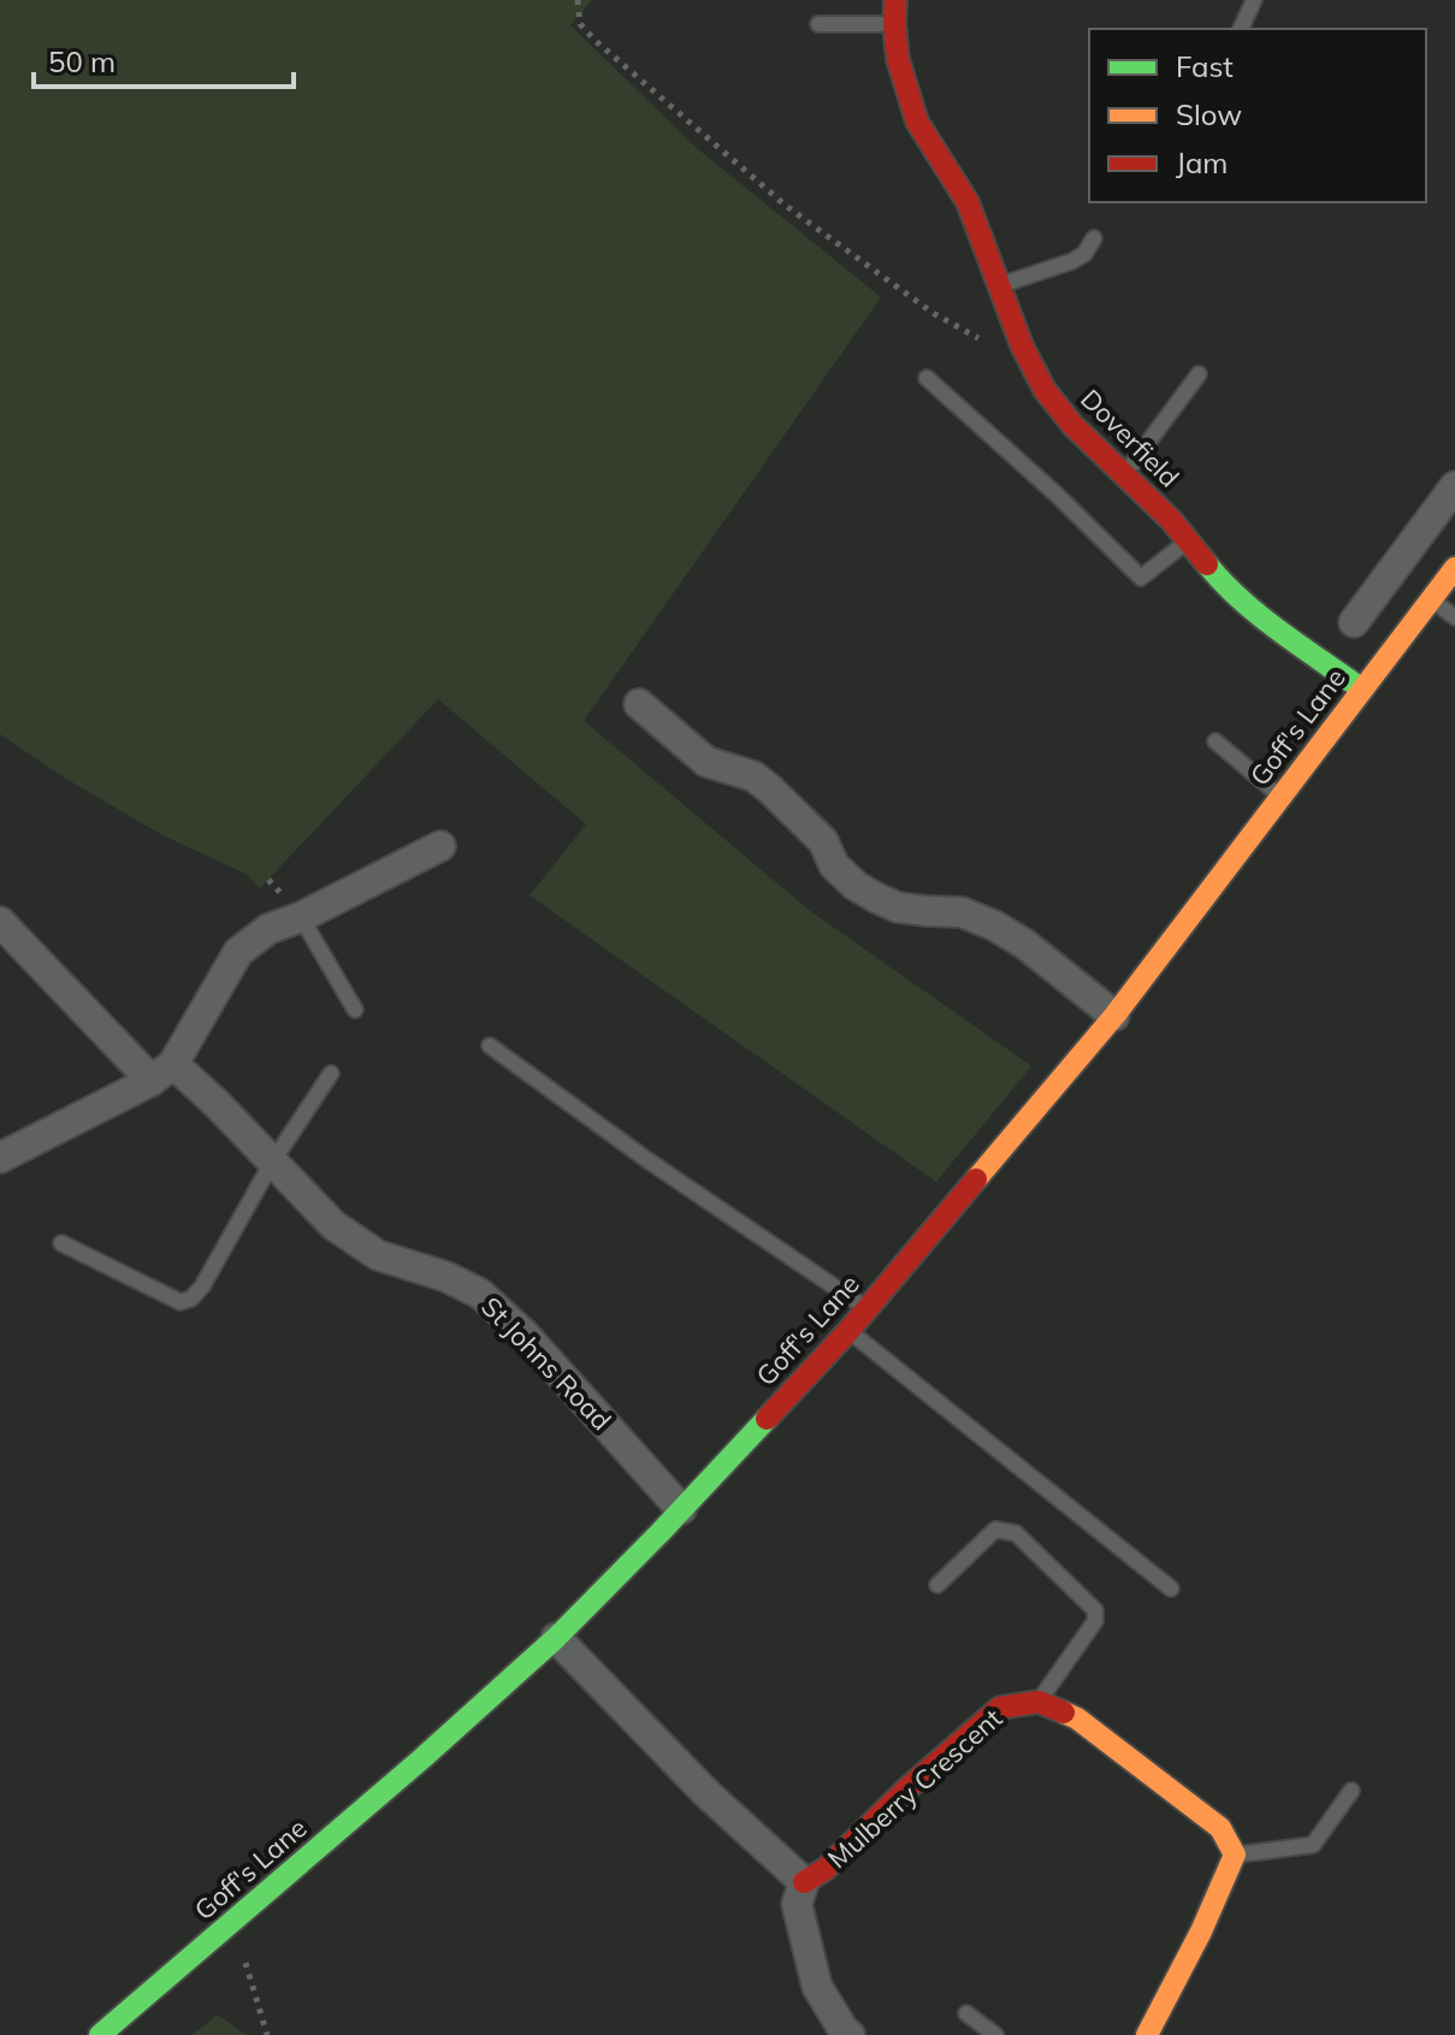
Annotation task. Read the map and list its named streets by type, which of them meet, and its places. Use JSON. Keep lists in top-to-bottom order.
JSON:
{
  "streets": {
    "main road": ["Doverfield", "Goff's Lane", "Mulberry Crescent"],
    "street": ["St Johns Road"]
  },
  "crossings": [
    ["Doverfield", "Goff's Lane"],
    ["Goff's Lane", "St Johns Road"],
    ["Goff's Lane", "Mulberry Crescent"]
  ],
  "legend": ["Fast", "Slow", "Jam"],
  "scale_bar": "50 m"
}
